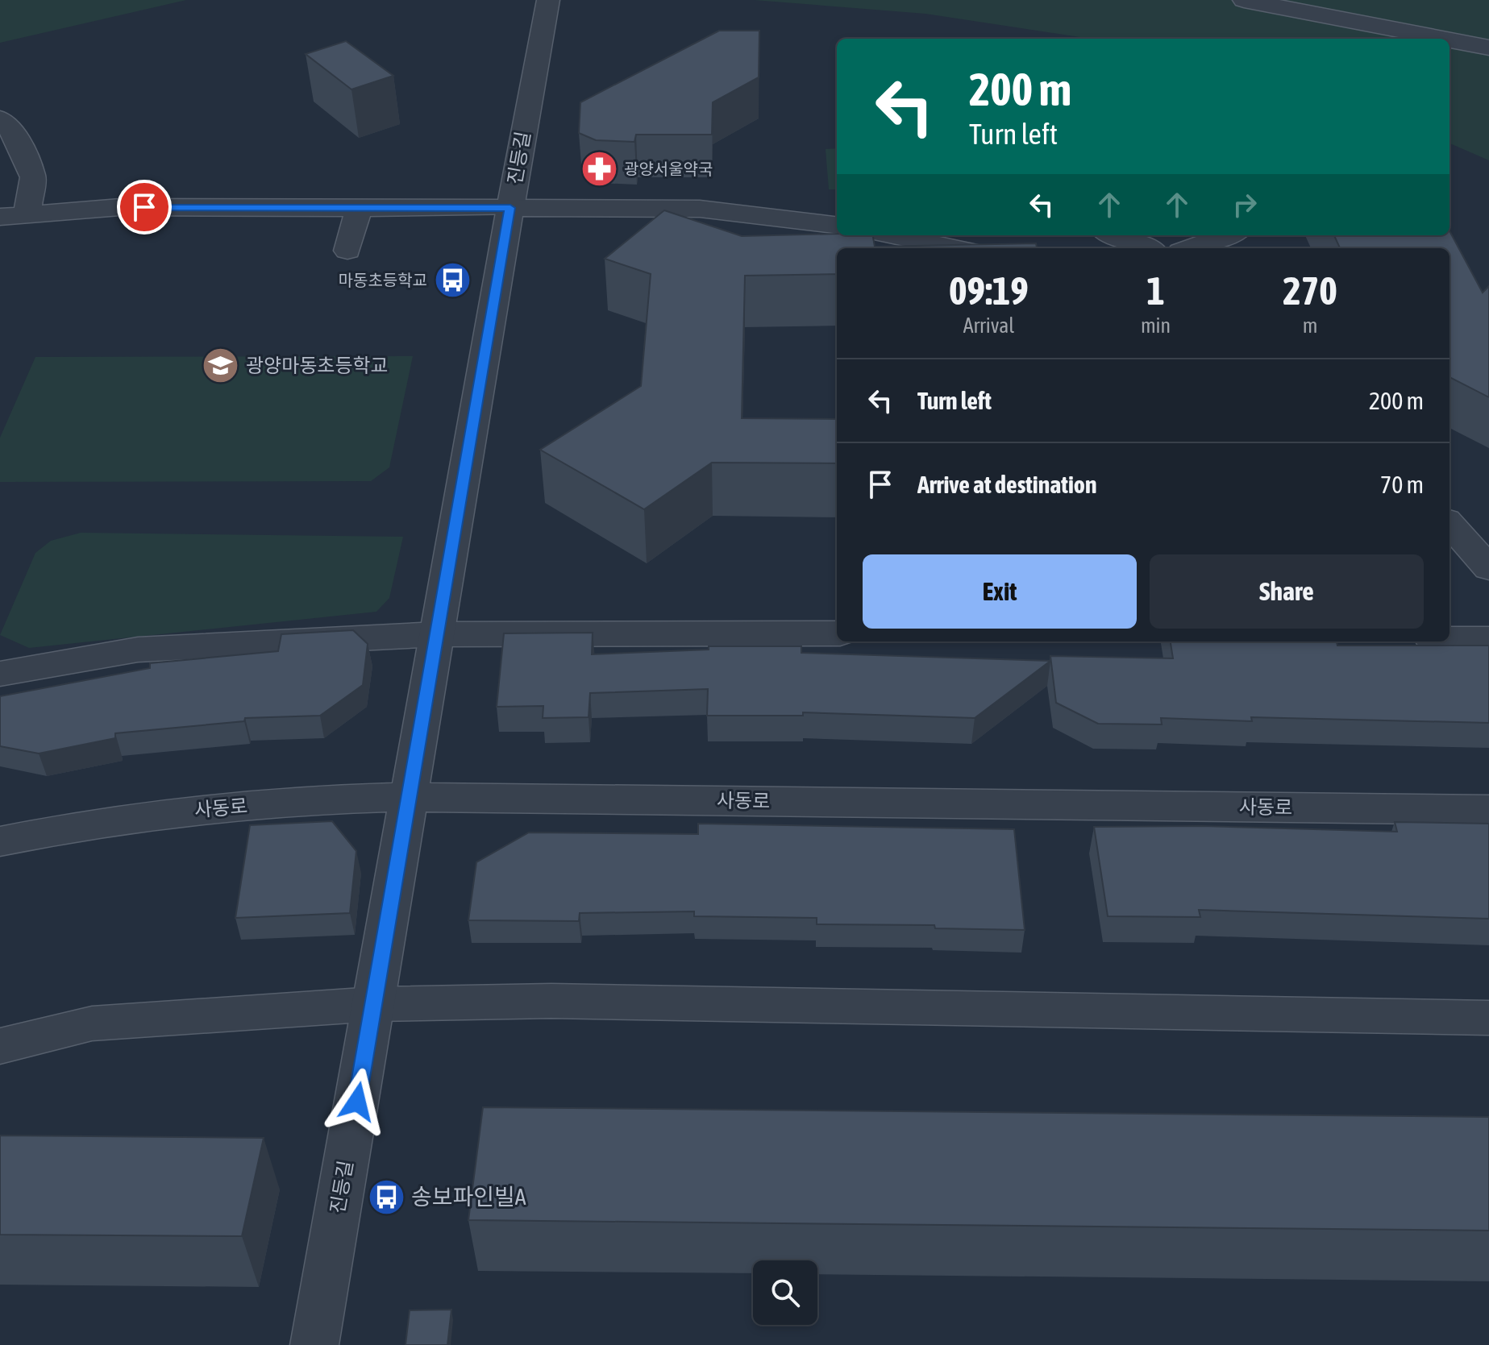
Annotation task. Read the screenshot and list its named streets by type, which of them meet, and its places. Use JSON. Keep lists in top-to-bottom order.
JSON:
{
  "streets": {
    "street": ["진등길", "사동로"]
  },
  "crossings": [
    ["진등길", "사동로"]
  ],
  "places": {
    "pharmacy": ["광양서울약국"],
    "bus stop": ["마동초등학교", "송보파인빌A"],
    "school or university": ["광양마동초등학교"]
  },
  "page": {
    "turn": ["200 m", "Turn left"],
    "eta": [
      "09:19",
      "Arrival",
      "1",
      "min",
      "270",
      "m"
    ],
    "list": [
      {
        "name": "Turn left",
        "value": "200 m"
      },
      {
        "name": "Arrive at destination",
        "value": "70 m"
      }
    ],
    "buttons": ["Exit", "Share"]
  }
}
